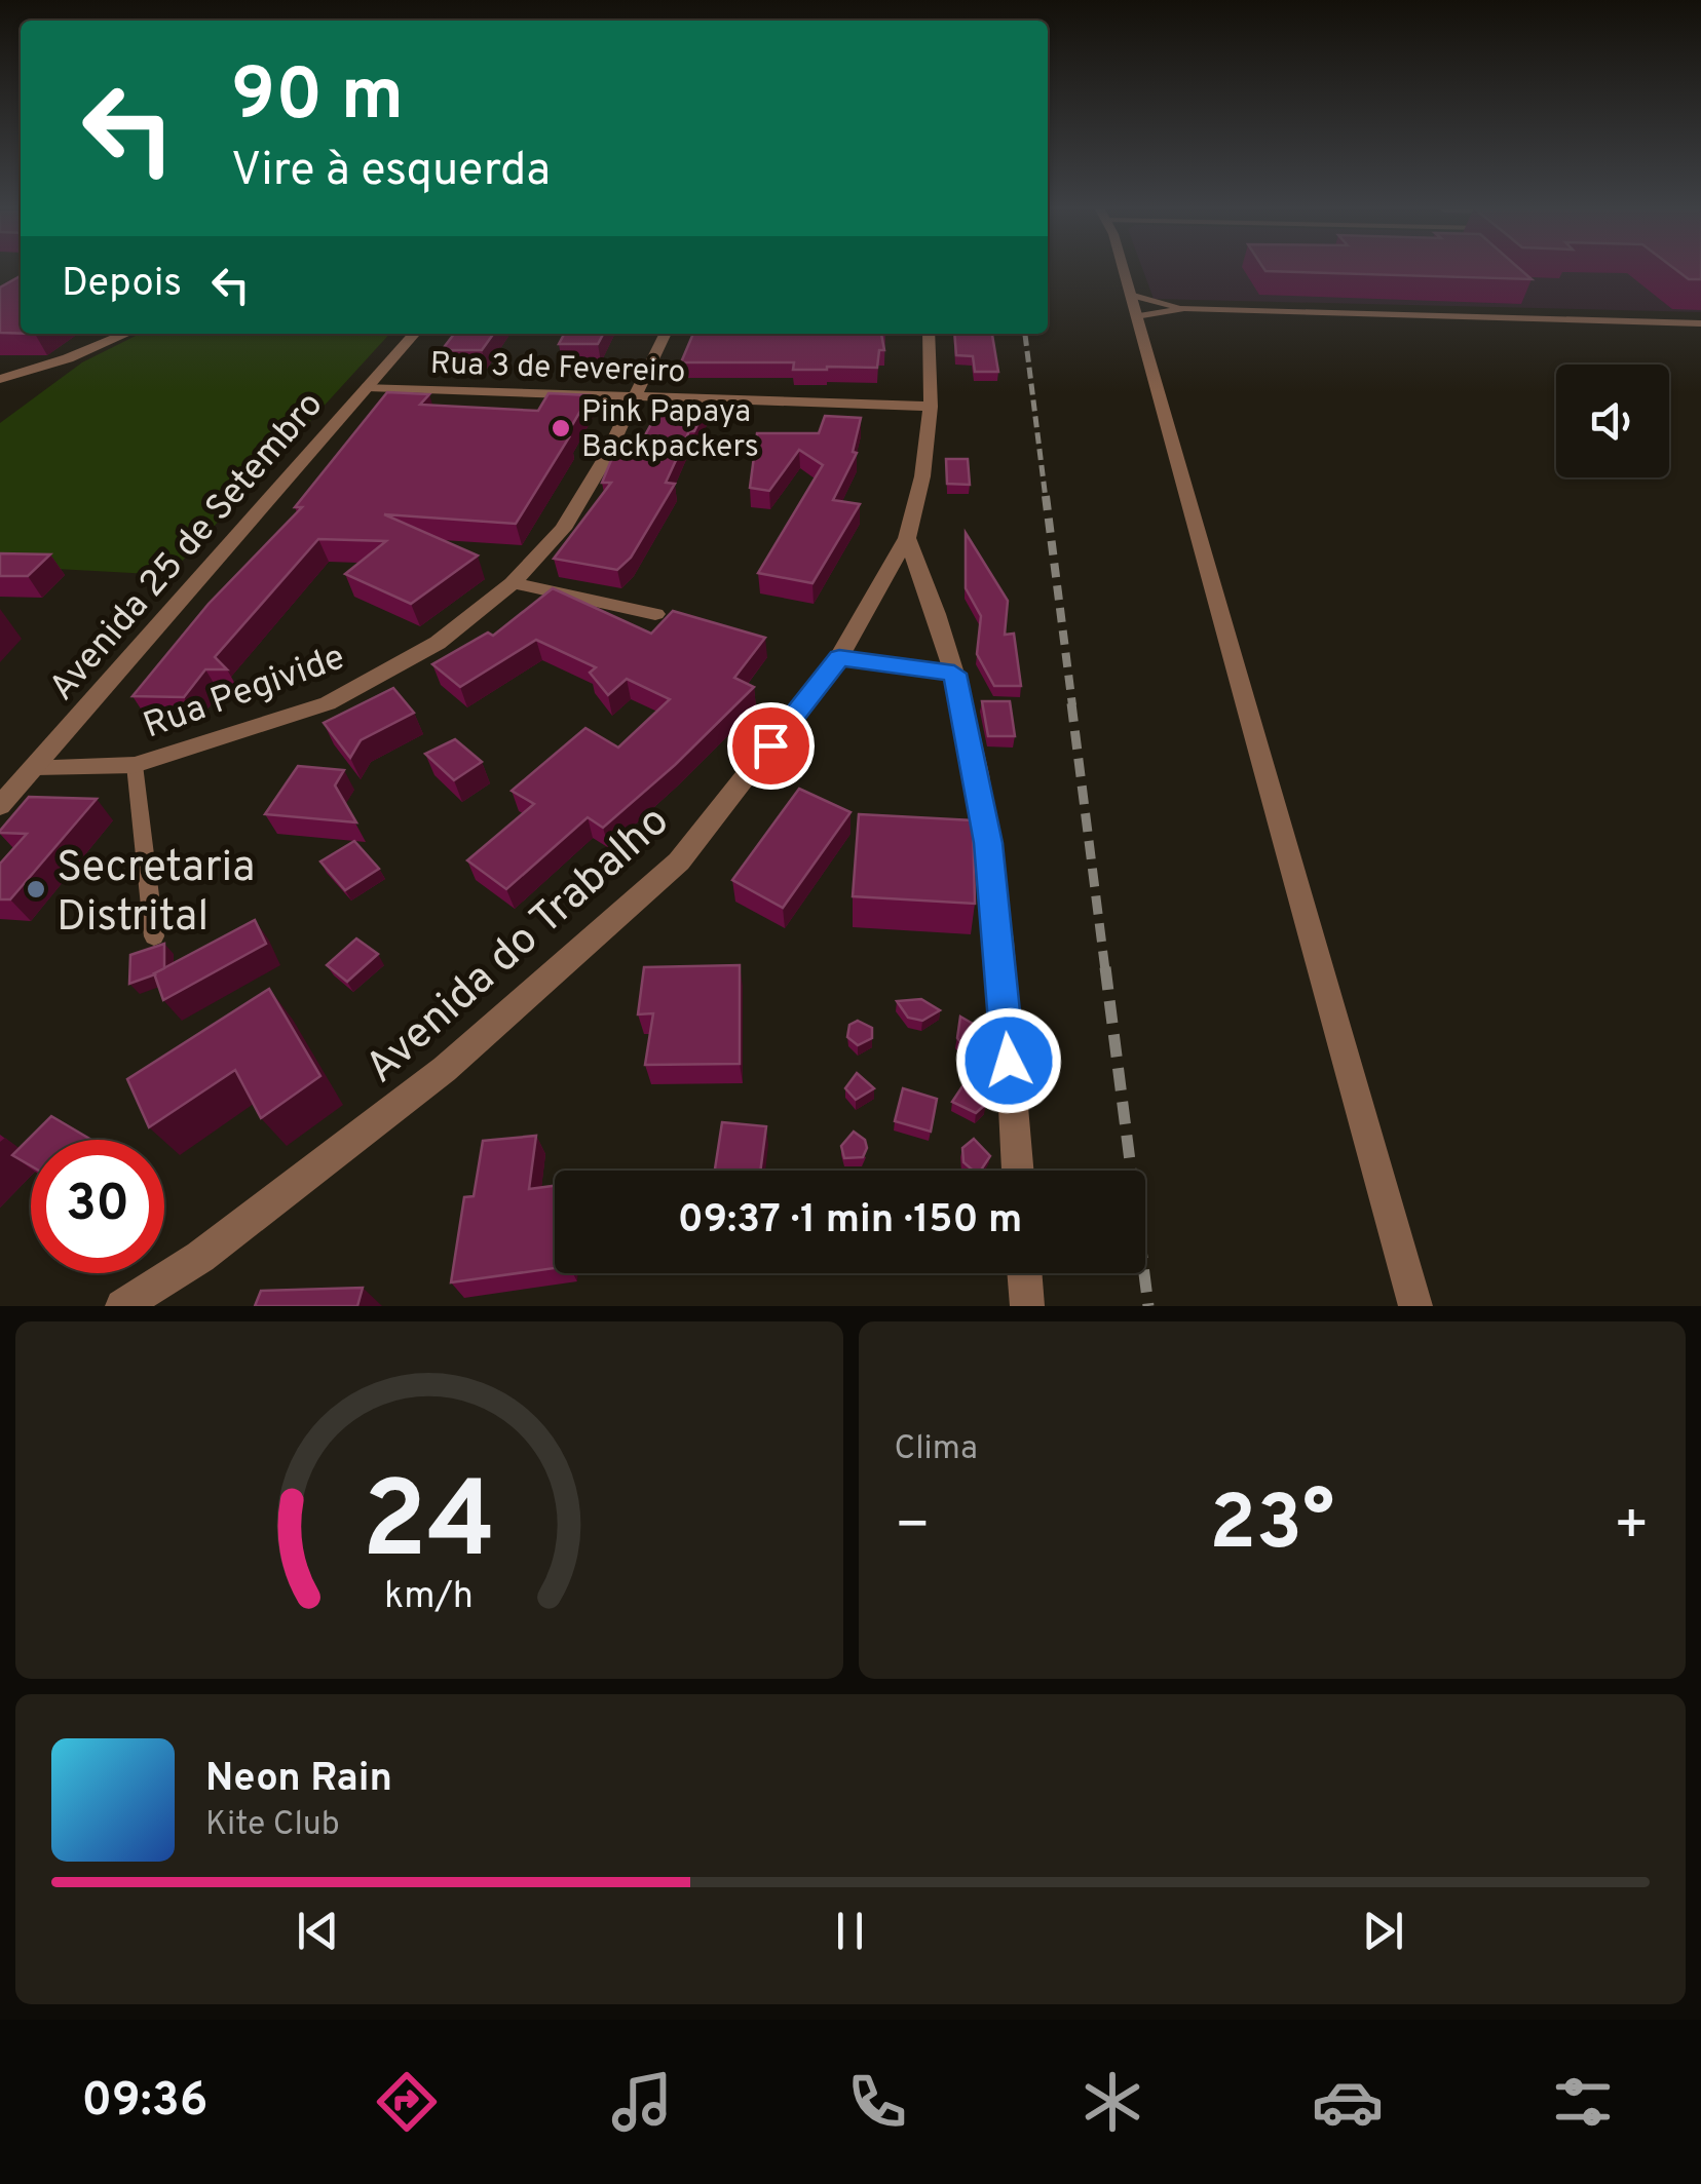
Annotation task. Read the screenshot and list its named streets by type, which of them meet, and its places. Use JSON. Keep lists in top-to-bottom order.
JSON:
{
  "streets": {
    "street": [
      "Rua 3 de Fevereiro",
      "Avenida 25 de Setembro",
      "Rua Pegivide",
      "Avenida do Trabalho"
    ]
  },
  "crossings": [
    ["Rua 3 de Fevereiro", "Avenida 25 de Setembro"],
    ["Rua 3 de Fevereiro", "Rua Pegivide"],
    ["Rua 3 de Fevereiro", "Avenida do Trabalho"],
    ["Avenida 25 de Setembro", "Rua Pegivide"]
  ],
  "places": ["Pink Papaya Backpackers", "Secretaria Distrital"],
  "page": {
    "turn": ["90 m", "Vire à esquerda"],
    "then": "Depois",
    "limit": "30",
    "trip": "09:37 · 1 min · 150 m",
    "tile": "Clima",
    "heat": ["−", "23°", "+"],
    "song": ["Neon Rain", "Kite Club"],
    "tabs": "09:36",
    "gauge": ["24", "km/h"]
  }
}
